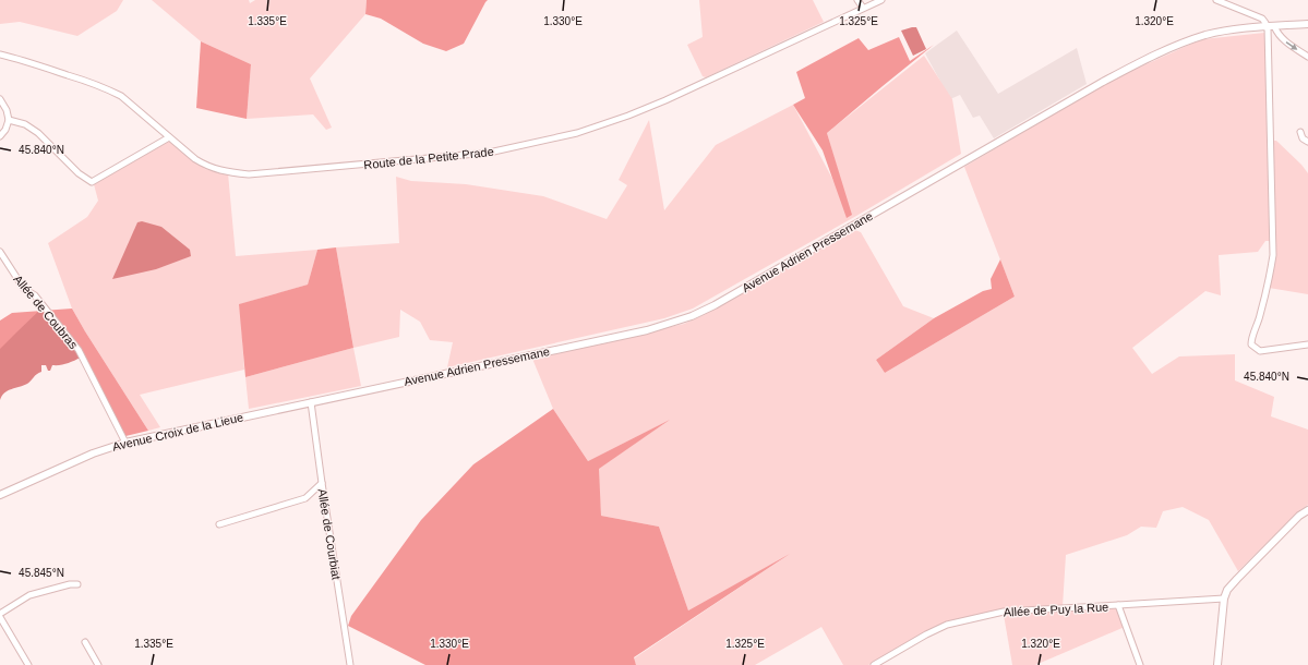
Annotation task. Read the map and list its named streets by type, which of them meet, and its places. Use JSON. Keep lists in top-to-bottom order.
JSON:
{
  "streets": {
    "main road": ["Avenue Adrien Pressemane", "Avenue Croix de la Lieue"],
    "street": [
      "Route de la Petite Prade",
      "Allée de Coubras",
      "Allée de Courbiat",
      "Allée de Puy la Rue"
    ]
  },
  "crossings": [
    ["Avenue Adrien Pressemane", "Avenue Croix de la Lieue"],
    ["Avenue Adrien Pressemane", "Allée de Courbiat"],
    ["Allée de Coubras", "Avenue Croix de la Lieue"],
    ["Avenue Croix de la Lieue", "Allée de Courbiat"]
  ],
  "coordinates": [
    "1.335°E",
    "1.330°E",
    "1.325°E",
    "1.320°E",
    "45.840°N",
    "45.845°N"
  ]
}
